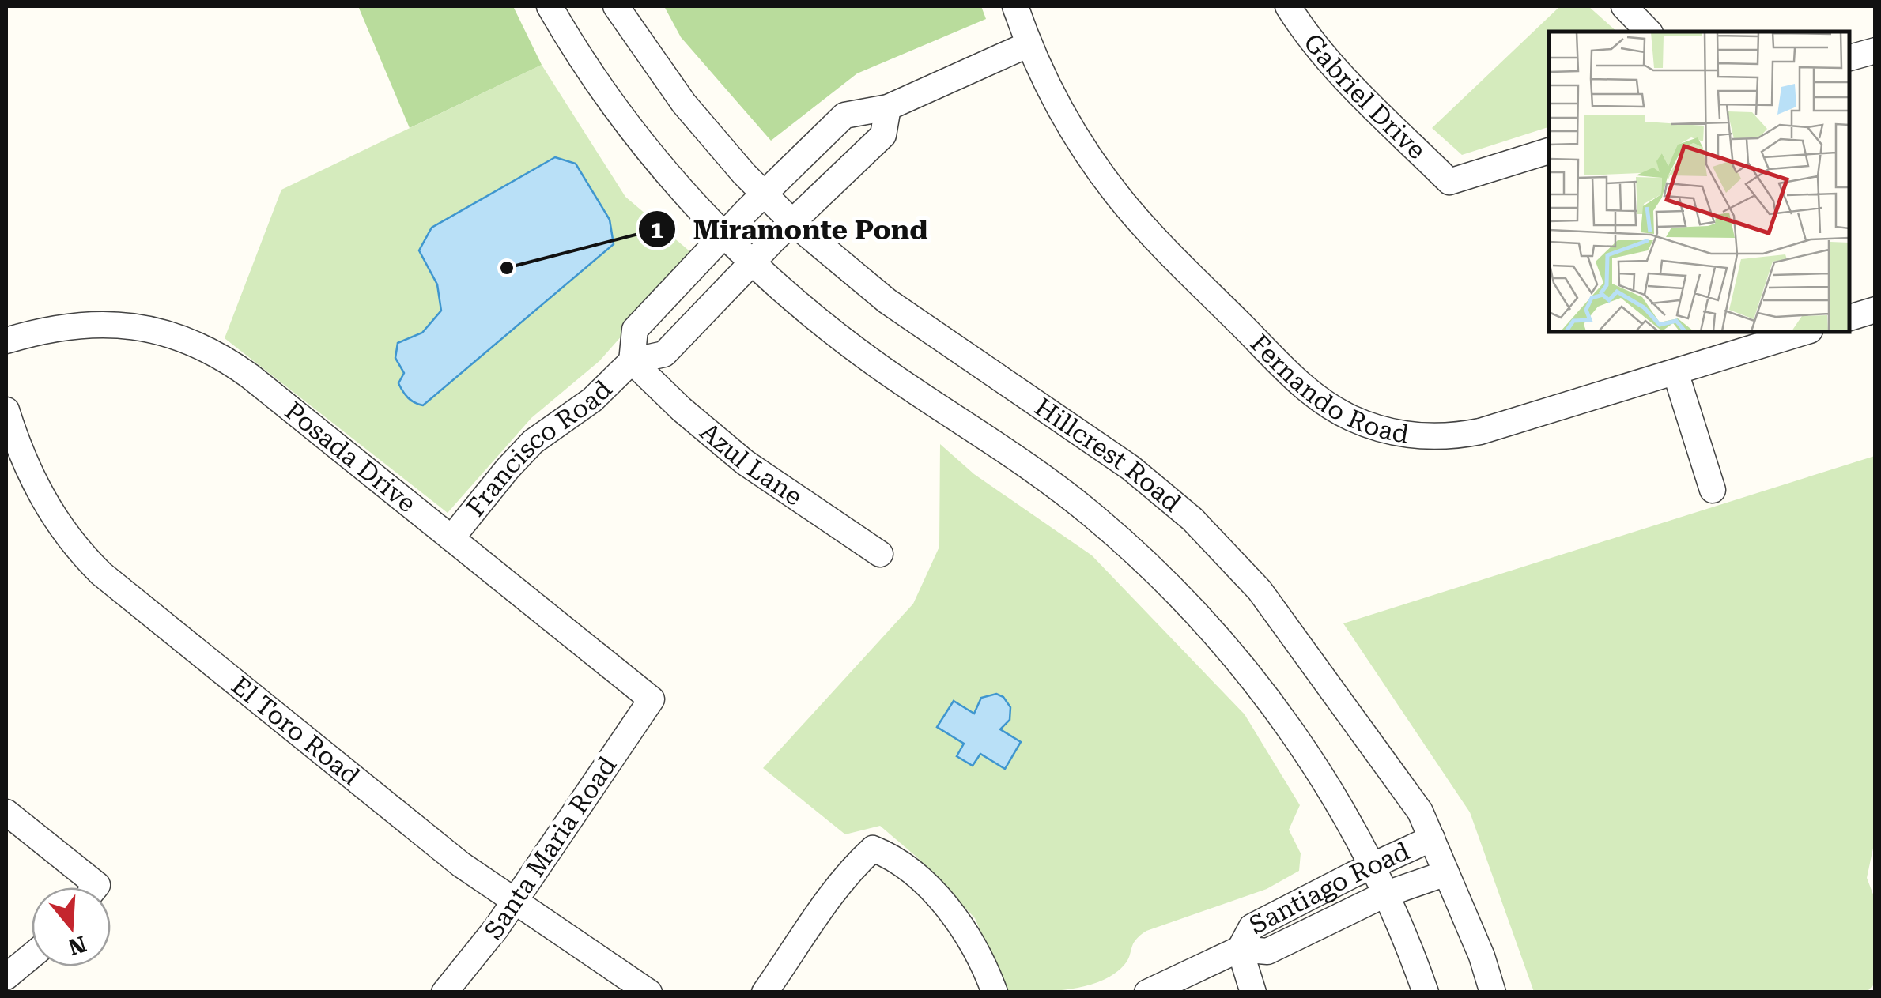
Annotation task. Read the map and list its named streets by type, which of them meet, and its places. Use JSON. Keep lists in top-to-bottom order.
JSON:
{
  "streets": {
    "street": [
      "Gabriel Drive",
      "Fernando Road",
      "Francisco Road",
      "Hillcrest Road",
      "Posada Drive",
      "Azul Lane",
      "El Toro Road",
      "Santa Maria Road",
      "Santiago Road"
    ]
  },
  "crossings": [
    ["Francisco Road", "Hillcrest Road"],
    ["Francisco Road", "Posada Drive"],
    ["Francisco Road", "Azul Lane"],
    ["Hillcrest Road", "Santiago Road"],
    ["Posada Drive", "Santa Maria Road"],
    ["El Toro Road", "Santa Maria Road"]
  ],
  "places": ["Miramonte Pond"],
  "north": "bottom"
}
